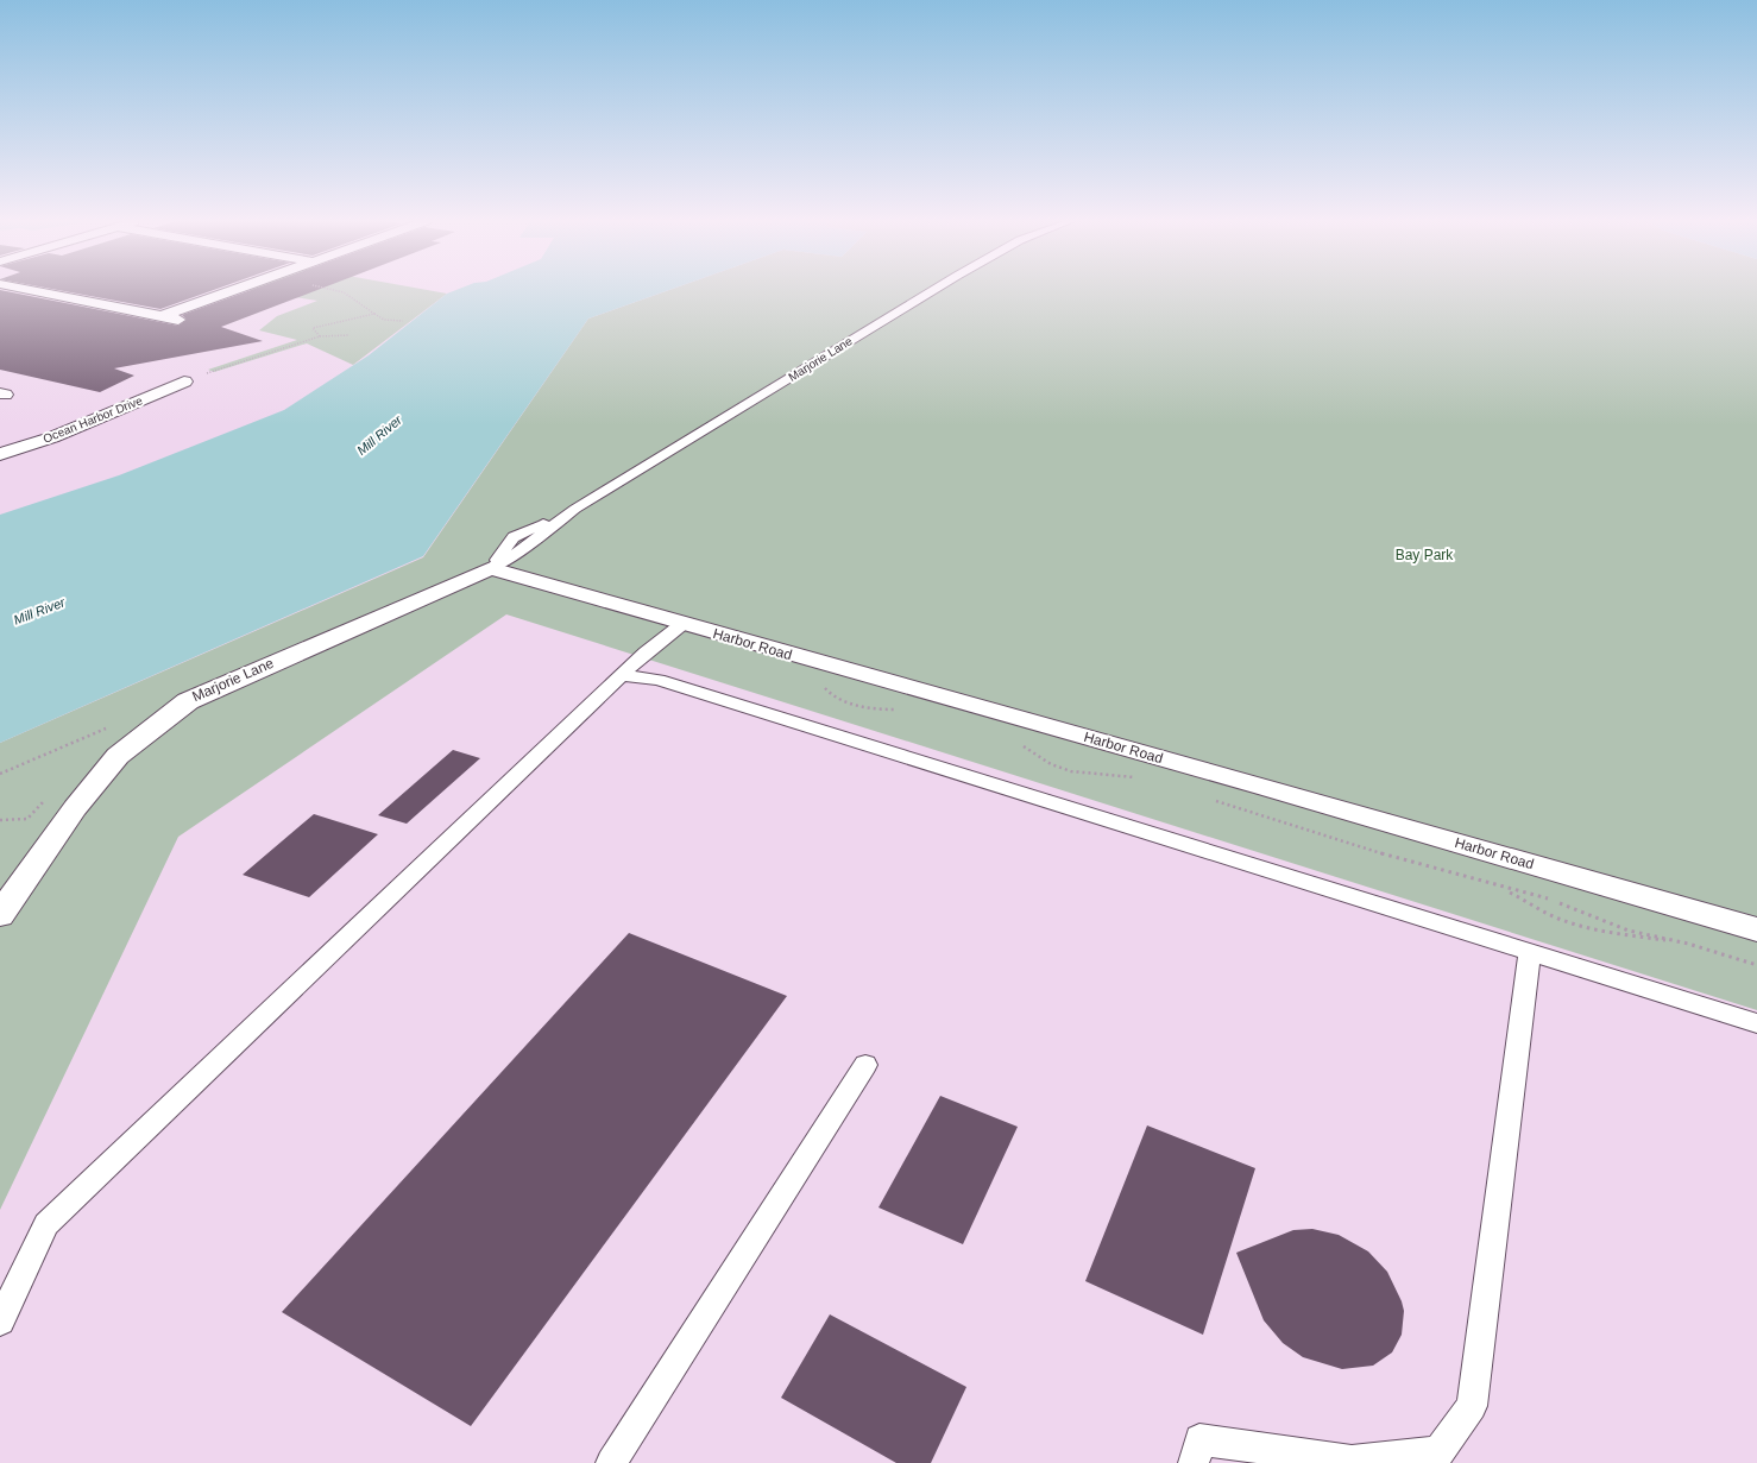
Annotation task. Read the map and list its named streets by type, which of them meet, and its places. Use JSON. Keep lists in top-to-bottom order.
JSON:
{
  "streets": {
    "street": ["Marjorie Lane", "Ocean Harbor Drive", "Harbor Road"]
  },
  "crossings": [
    ["Marjorie Lane", "Harbor Road"]
  ],
  "water": ["Mill River"],
  "parks": ["Bay Park"]
}
